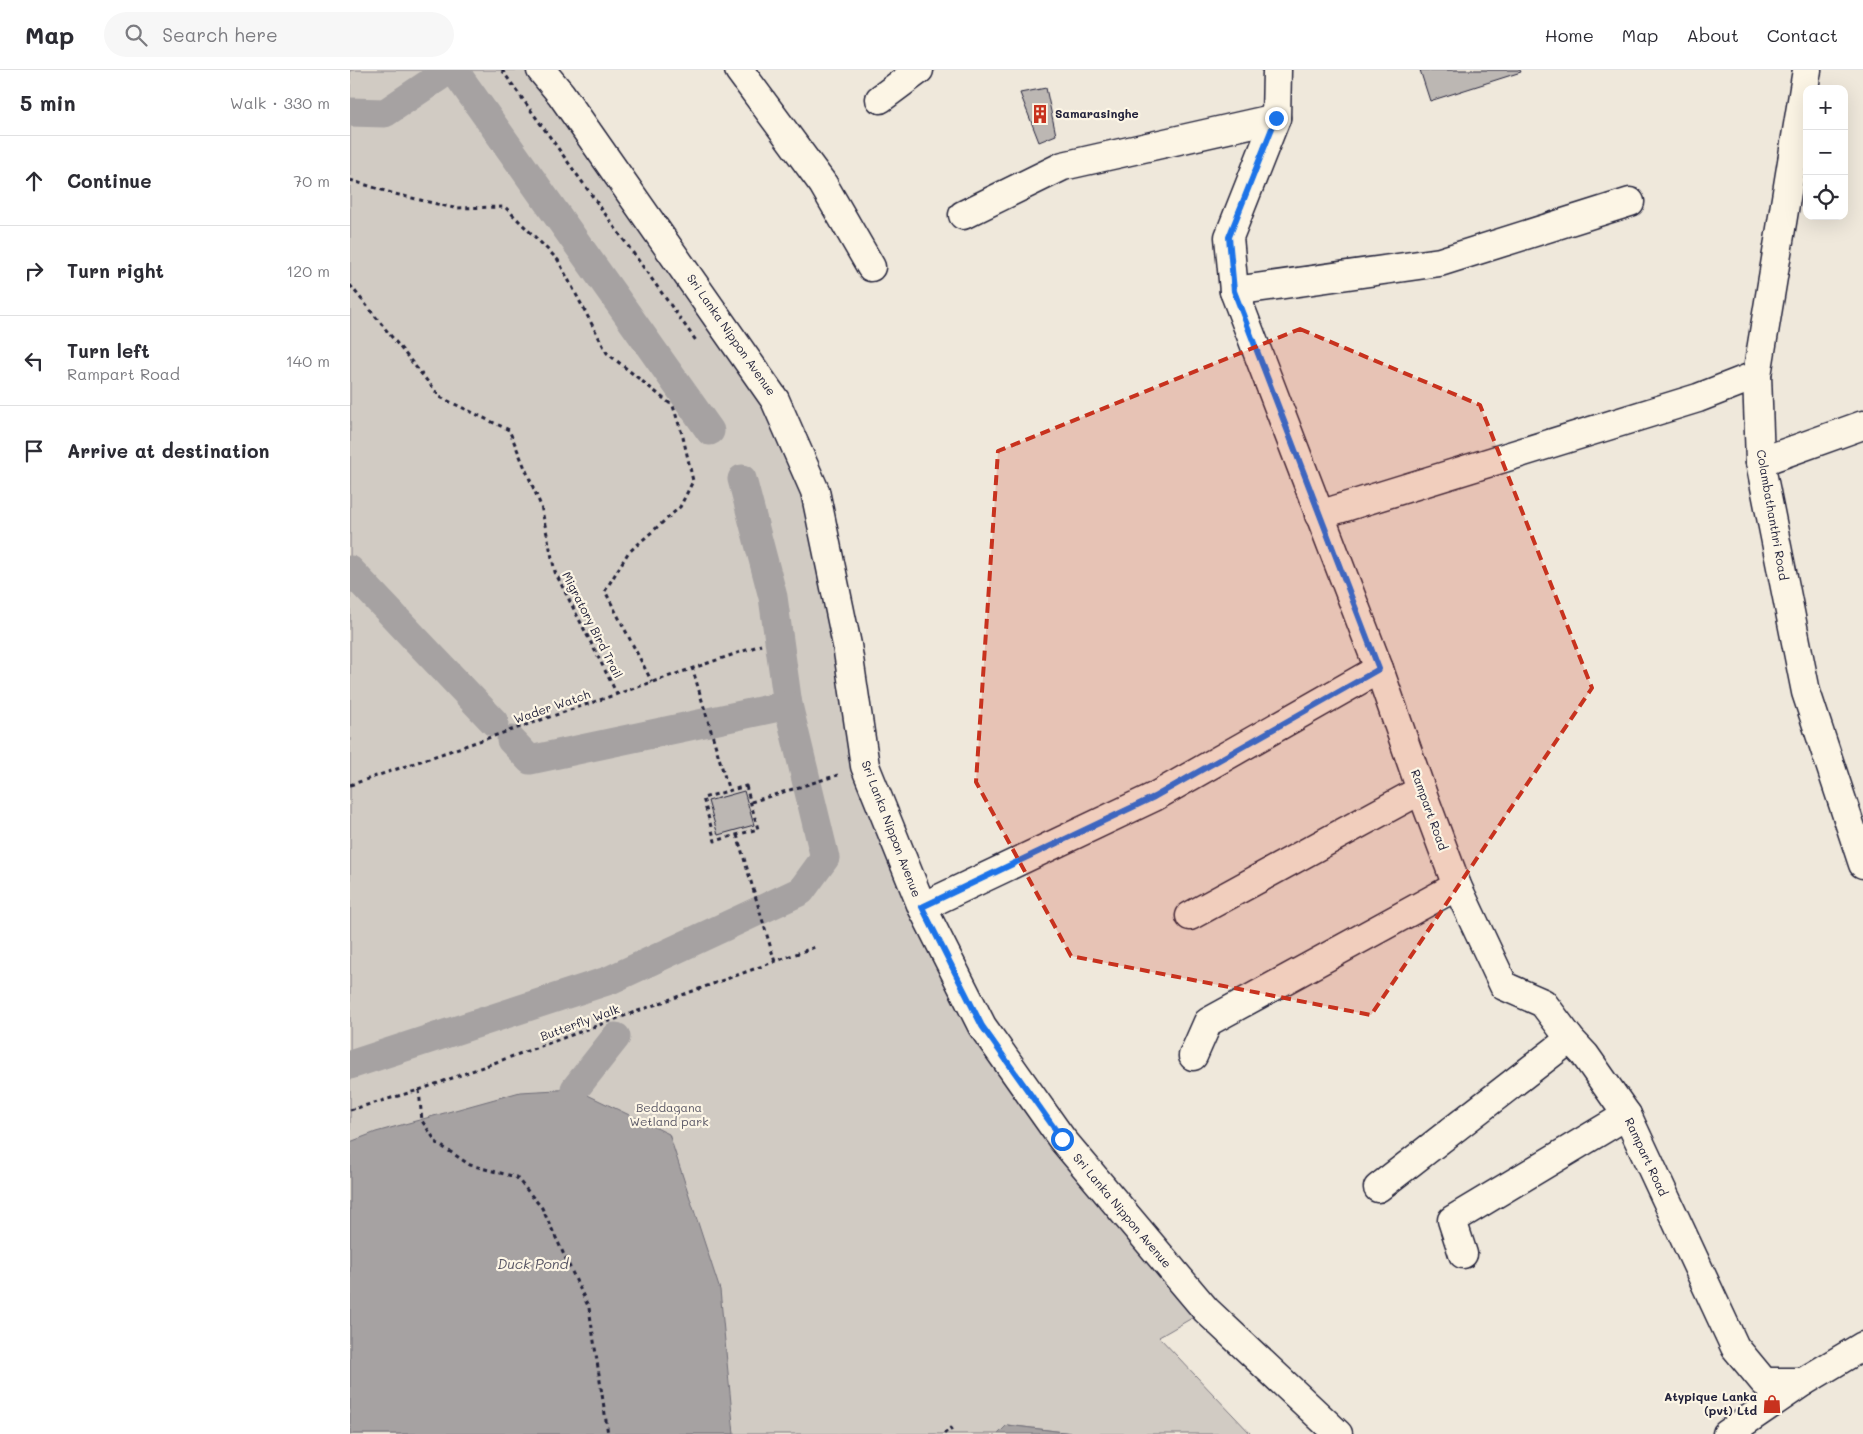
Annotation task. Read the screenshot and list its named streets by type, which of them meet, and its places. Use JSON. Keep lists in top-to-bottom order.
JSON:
{
  "streets": {
    "street": ["Sri Lanka Nippon Avenue", "Colambathanthri Road", "Rampart Road"],
    "path": ["Migratory Bird Trail", "Wader Watch", "Butterfly Walk"]
  },
  "crossings": [
    ["Migratory Bird Trail", "Wader Watch"]
  ],
  "water": ["Duck Pond"],
  "parks": ["Beddagana Wetland park"],
  "places": {
    "building": ["Samarasinghe"],
    "shop": ["Atypique Lanka (pvt) Ltd"]
  },
  "page": {
    "header": "Map",
    "search": "Search here",
    "nav": [
      "Home",
      "Map",
      "About",
      "Contact"
    ],
    "heading": ["5 min", "Walk · 330 m"],
    "map_buttons": ["+", "−"],
    "list": [
      ["Continue", "70 m"],
      ["Turn right", "120 m"],
      ["Turn left", "Rampart Road", "140 m"],
      "Arrive at destination"
    ]
  }
}
